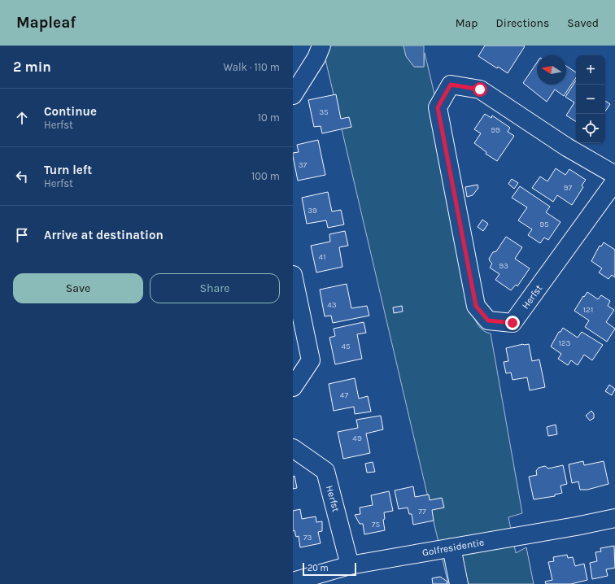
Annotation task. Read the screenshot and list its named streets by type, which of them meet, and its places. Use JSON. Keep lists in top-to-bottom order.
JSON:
{
  "streets": {
    "street": ["Herfst", "Golfresidentie"]
  },
  "crossings": [
    ["Herfst", "Golfresidentie"]
  ],
  "house_numbers": [
    "35",
    "99",
    "37",
    "97",
    "39",
    "95",
    "41",
    "93",
    "43",
    "121",
    "123",
    "45",
    "47",
    "49",
    "77",
    "75",
    "73"
  ],
  "scale_bar": "20 m",
  "north": "left",
  "page": {
    "header": "Mapleaf",
    "nav": ["Map", "Directions", "Saved"],
    "heading": ["2 min", "Walk · 110 m"],
    "map_buttons": ["+", "−"],
    "list": [
      ["Continue", "Herfst", "10 m"],
      ["Turn left", "Herfst", "100 m"],
      "Arrive at destination"
    ],
    "buttons": ["Save", "Share"],
    "scale": "20 m"
  }
}
